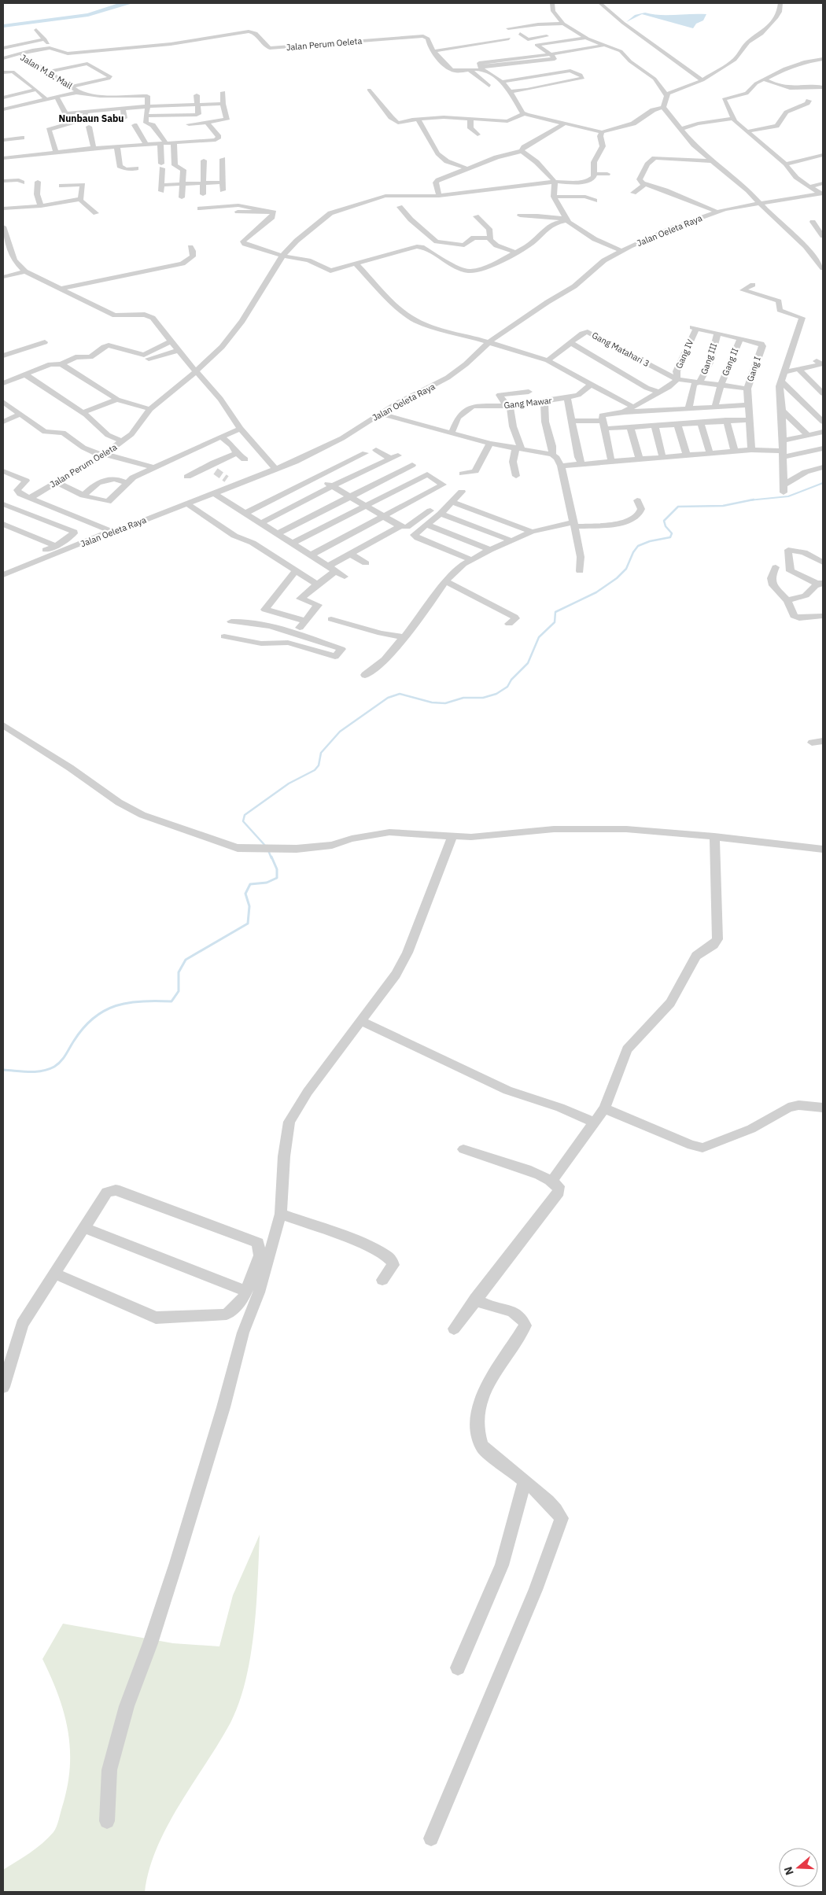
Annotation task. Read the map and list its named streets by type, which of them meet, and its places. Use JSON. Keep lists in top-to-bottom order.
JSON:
{
  "streets": {
    "street": [
      "Jalan Perum Oeleta",
      "Jalan M.B. Mail",
      "Jalan Oeleta Raya",
      "Gang Matahari 3",
      "Gang IV",
      "Gang III",
      "Gang II",
      "Gang I",
      "Gang Mawar"
    ]
  },
  "crossings": [
    ["Gang Matahari 3", "Gang IV"],
    ["Gang Matahari 3", "Gang III"],
    ["Gang Matahari 3", "Gang II"],
    ["Gang Matahari 3", "Gang I"],
    ["Gang IV", "Gang III"],
    ["Gang II", "Gang I"]
  ],
  "districts": ["Nunbaun Sabu"],
  "north": "left"
}
